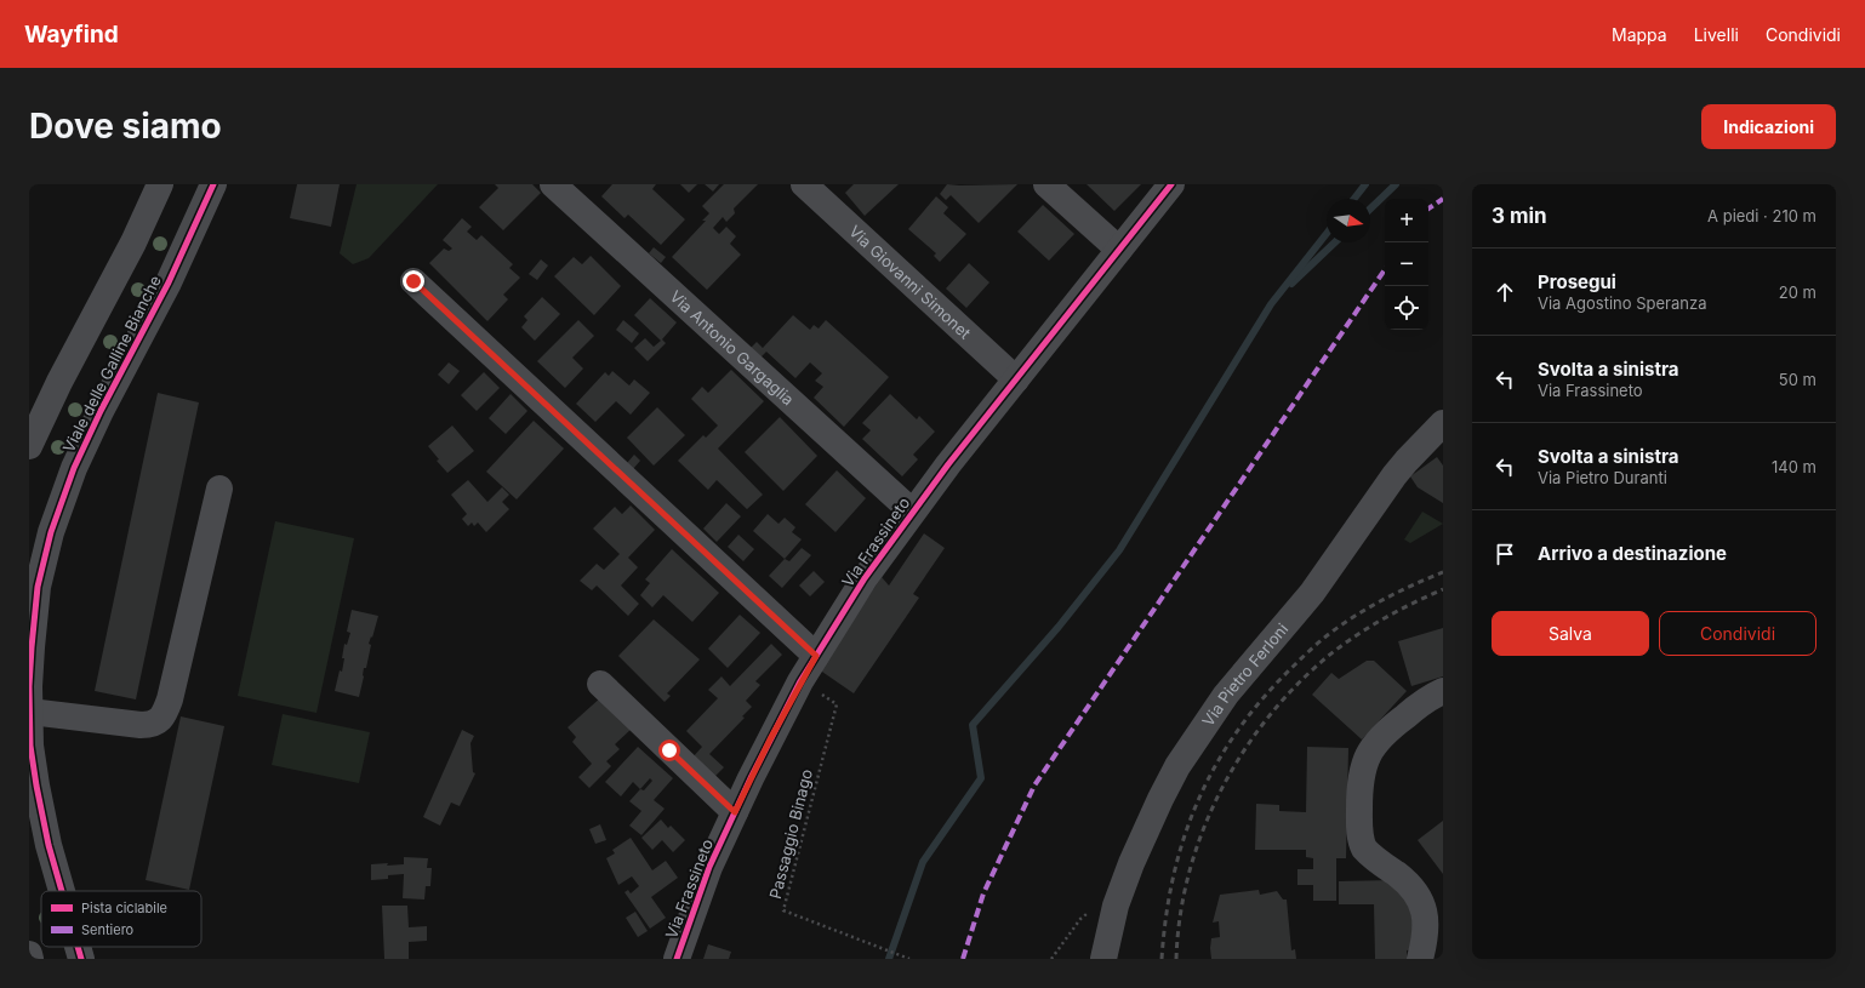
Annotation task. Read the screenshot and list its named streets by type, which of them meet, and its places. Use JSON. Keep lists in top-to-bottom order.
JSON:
{
  "streets": {
    "street": [
      "Via Giovanni Simonet",
      "Via Antonio Gargaglia",
      "Viale delle Galline Bianche",
      "Via Frassineto",
      "Via Pietro Ferloni"
    ],
    "path": ["Passaggio Binago"]
  },
  "crossings": [
    ["Via Giovanni Simonet", "Via Frassineto"],
    ["Via Antonio Gargaglia", "Via Frassineto"],
    ["Via Frassineto", "Passaggio Binago"]
  ],
  "legend": ["Pista ciclabile", "Sentiero"],
  "north": "right",
  "page": {
    "header": "Wayfind",
    "nav": ["Mappa", "Livelli", "Condividi"],
    "buttons": [
      "Indicazioni",
      ["Salva", "Condividi"]
    ],
    "title": "Dove siamo",
    "heading": ["3 min", "A piedi · 210 m"],
    "map_buttons": ["+", "−"],
    "list": [
      ["Prosegui", "Via Agostino Speranza", "20 m"],
      ["Svolta a sinistra", "Via Frassineto", "50 m"],
      ["Svolta a sinistra", "Via Pietro Duranti", "140 m"],
      "Arrivo a destinazione"
    ]
  }
}
